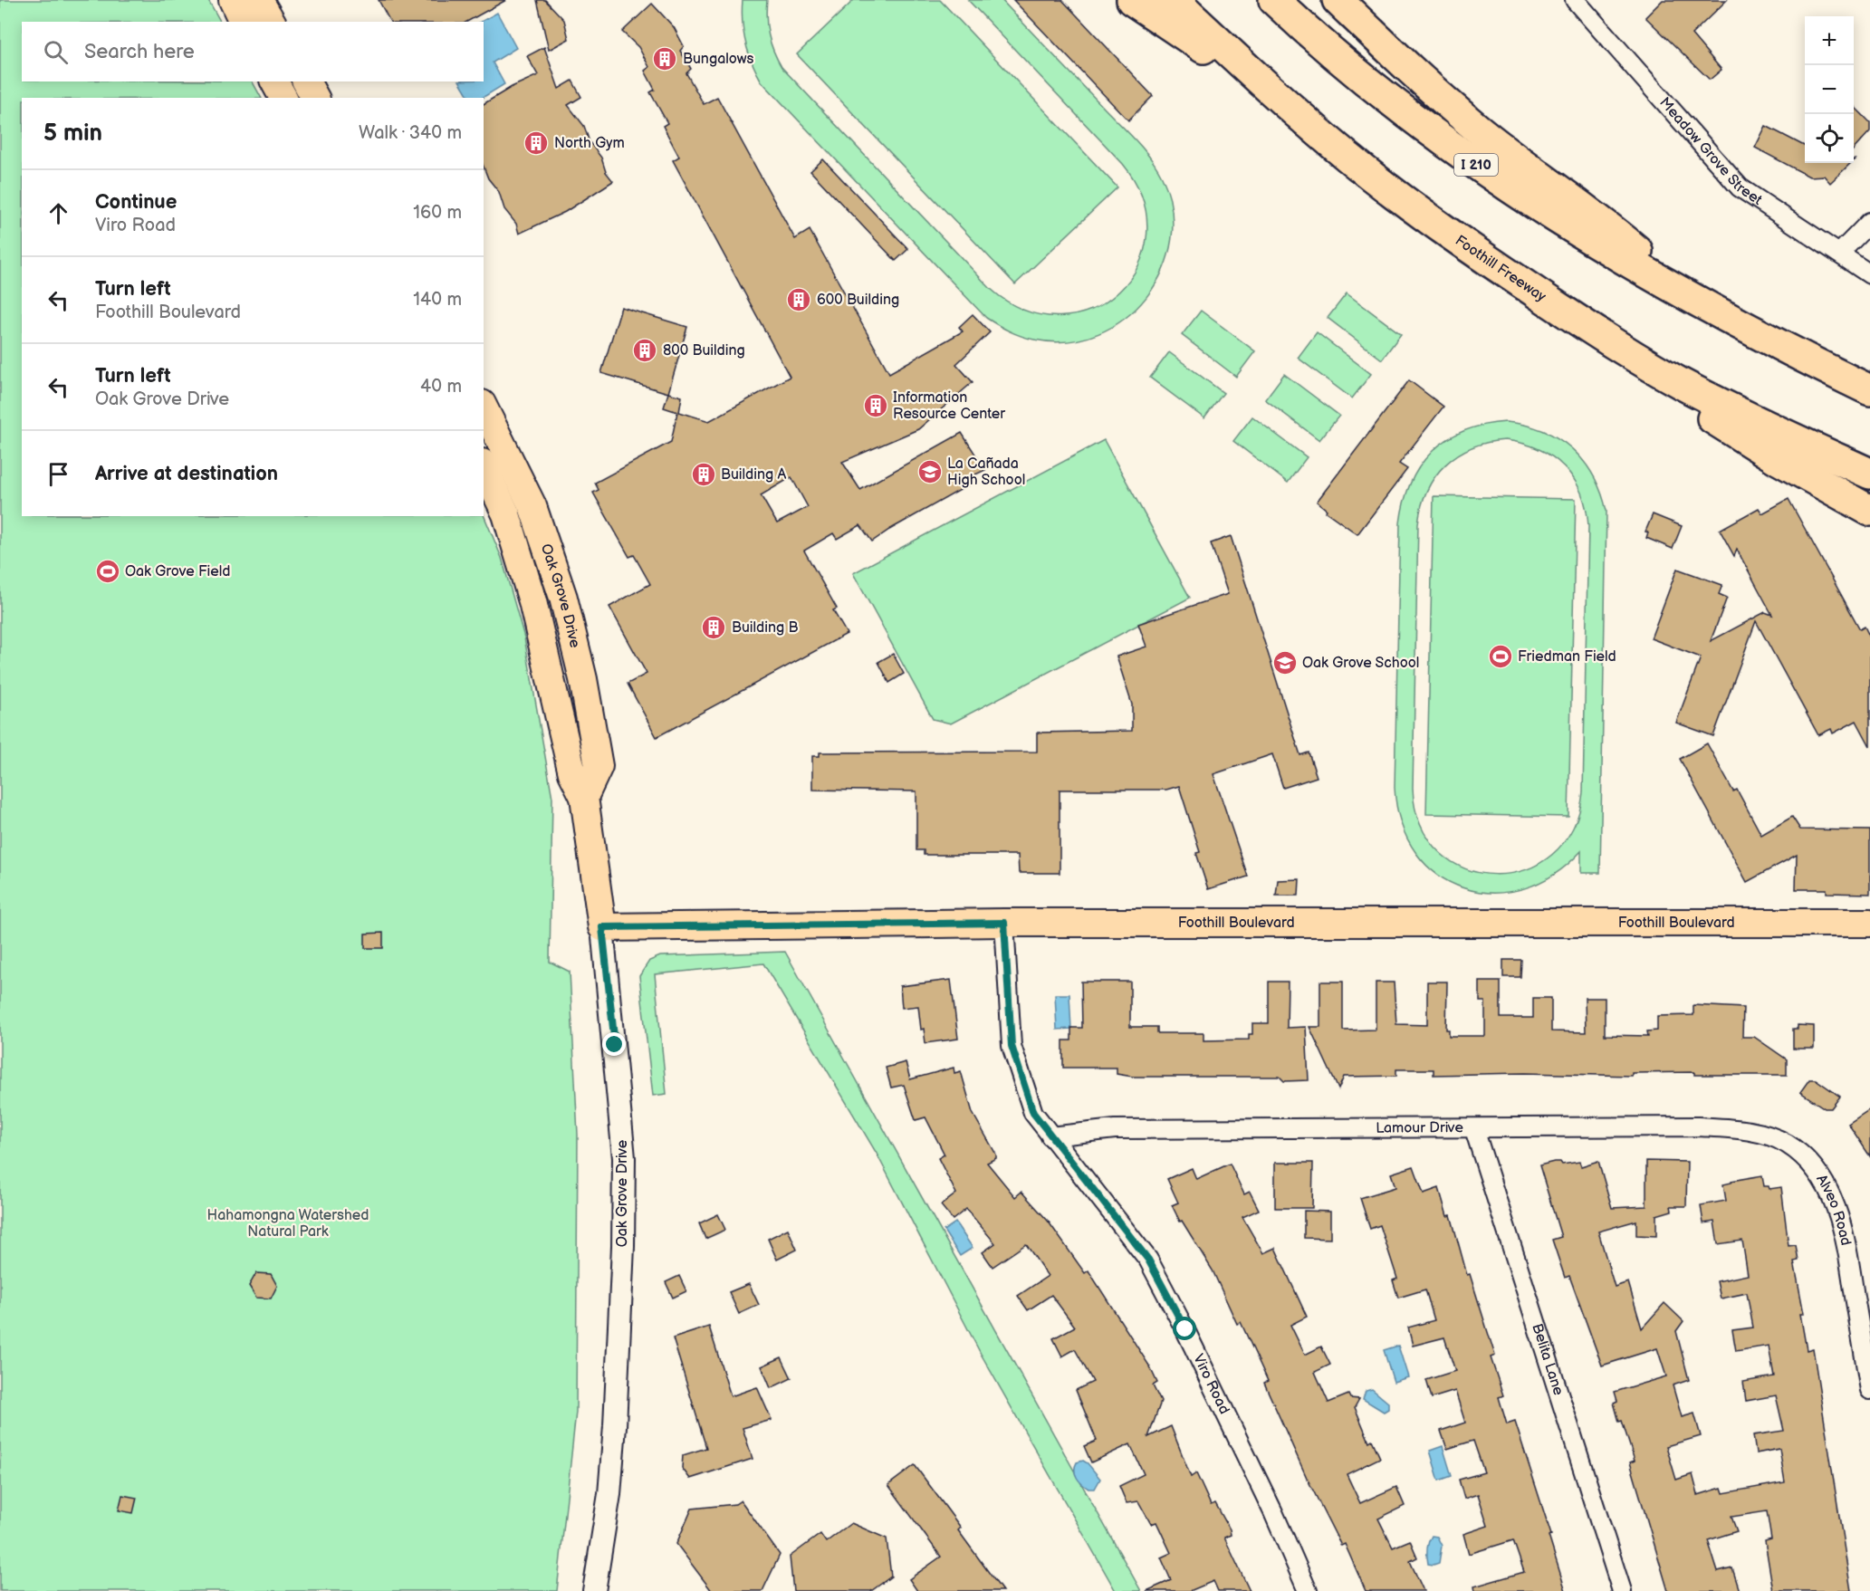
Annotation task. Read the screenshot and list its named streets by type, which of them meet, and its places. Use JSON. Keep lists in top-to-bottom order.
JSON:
{
  "streets": {
    "highway": ["I 210", "Foothill Freeway"],
    "main road": ["Oak Grove Drive", "Foothill Boulevard"],
    "street": [
      "Meadow Grove Street",
      "Lamour Drive",
      "Alveo Road",
      "Belita Lane",
      "Viro Road"
    ]
  },
  "crossings": [
    ["Oak Grove Drive", "Foothill Boulevard"],
    ["Foothill Boulevard", "Viro Road"],
    ["Lamour Drive", "Alveo Road"],
    ["Lamour Drive", "Belita Lane"],
    ["Lamour Drive", "Viro Road"]
  ],
  "parks": ["Hahamongna Watershed Natural Park"],
  "places": {
    "building": [
      "Bungalows",
      "North Gym",
      "600 Building",
      "800 Building",
      "Information Resource Center",
      "Building A",
      "Building B"
    ],
    "school or university": ["La Cañada High School", "Oak Grove School"],
    "sports": ["Oak Grove Field", "Friedman Field"]
  },
  "page": {
    "map_buttons": ["+", "−"],
    "search": "Search here",
    "heading": ["5 min", "Walk · 340 m"],
    "list": [
      ["Continue", "Viro Road", "160 m"],
      ["Turn left", "Foothill Boulevard", "140 m"],
      ["Turn left", "Oak Grove Drive", "40 m"],
      "Arrive at destination"
    ]
  }
}
